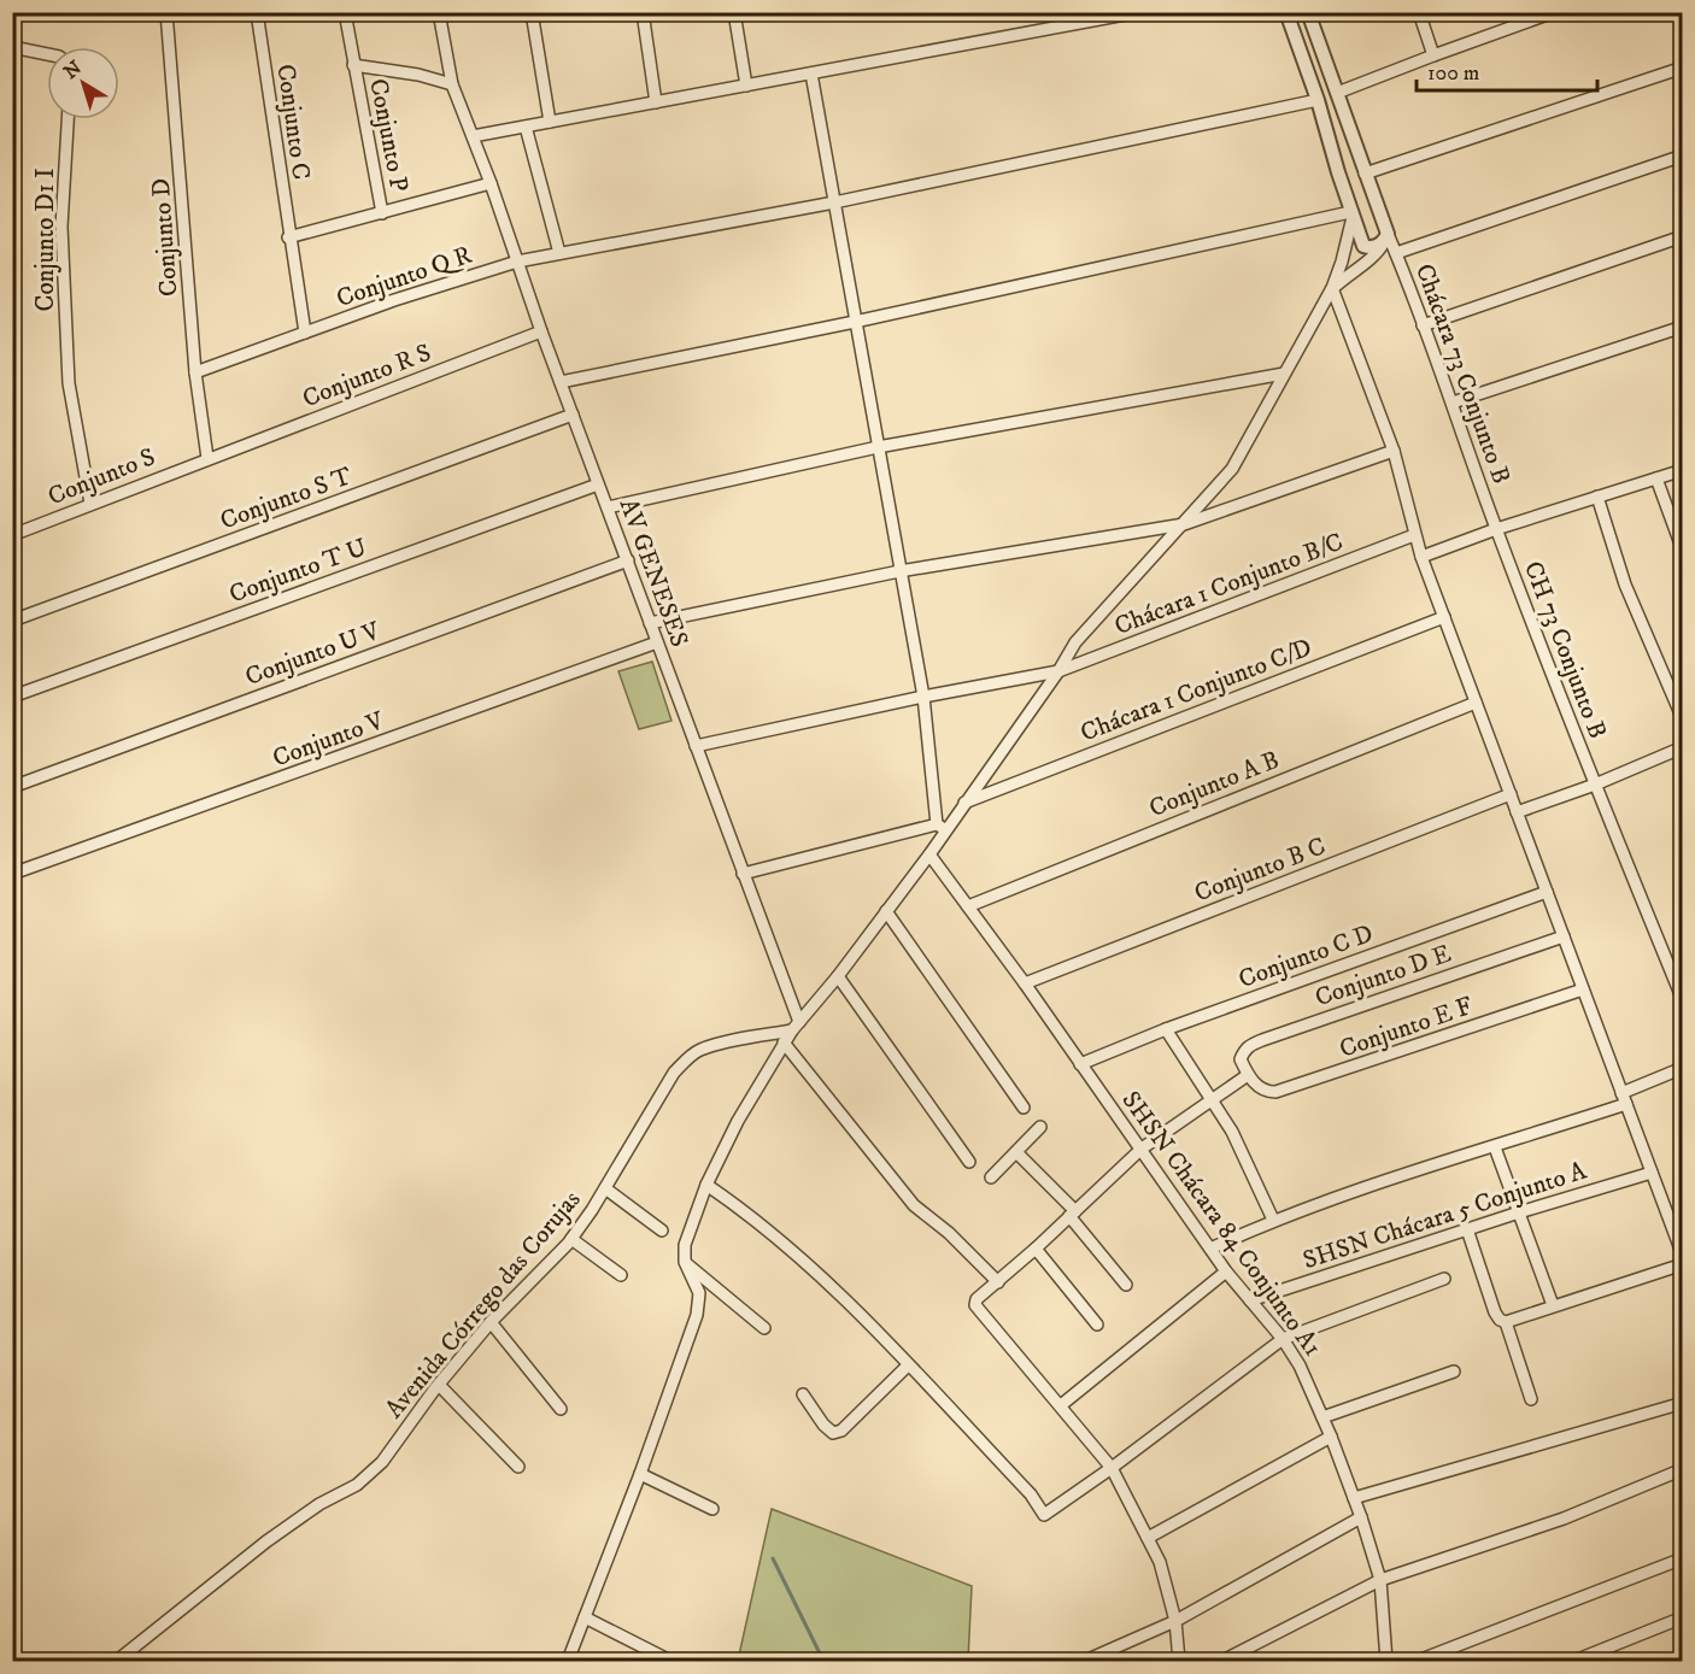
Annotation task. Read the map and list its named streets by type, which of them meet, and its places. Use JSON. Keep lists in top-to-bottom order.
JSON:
{
  "streets": {
    "street": [
      "Conjunto C",
      "Conjunto P",
      "Conjunto D",
      "Conjunto D1 I",
      "Conjunto Q R",
      "Chácara 73 Conjunto B",
      "Conjunto R S",
      "Conjunto S",
      "Conjunto S T",
      "Conjunto T U",
      "AV GENESES",
      "Chácara 1 Conjunto B/C",
      "CH 73 Conjunto B",
      "Conjunto U V",
      "Chácara 1 Conjunto C/D",
      "Conjunto V",
      "Conjunto A B",
      "Conjunto B C",
      "Conjunto C D",
      "Conjunto D E",
      "Conjunto E F",
      "SHSN Chácara 5 Conjunto A",
      "SHSN Chácara 84 Conjunto A1",
      "Avenida Córrego das Corujas"
    ]
  },
  "crossings": [
    ["Conjunto C", "Conjunto Q R"],
    ["Conjunto D", "Conjunto Q R"],
    ["Conjunto D", "Conjunto R S"],
    ["Conjunto D", "Conjunto S"],
    ["Conjunto D1 I", "Conjunto S"],
    ["Conjunto Q R", "AV GENESES"],
    ["Chácara 73 Conjunto B", "CH 73 Conjunto B"],
    ["Conjunto R S", "Conjunto S"],
    ["Conjunto R S", "AV GENESES"],
    ["Conjunto S T", "AV GENESES"],
    ["Conjunto T U", "AV GENESES"],
    ["AV GENESES", "Chácara 1 Conjunto B/C"],
    ["AV GENESES", "Conjunto U V"],
    ["AV GENESES", "Conjunto V"],
    ["AV GENESES", "Avenida Córrego das Corujas"],
    ["Conjunto A B", "SHSN Chácara 84 Conjunto A1"],
    ["Conjunto B C", "SHSN Chácara 84 Conjunto A1"],
    ["Conjunto C D", "SHSN Chácara 84 Conjunto A1"],
    ["Conjunto D E", "Conjunto E F"],
    ["SHSN Chácara 5 Conjunto A", "SHSN Chácara 84 Conjunto A1"]
  ],
  "scale_bar": "100 m",
  "north": "top left"
}
